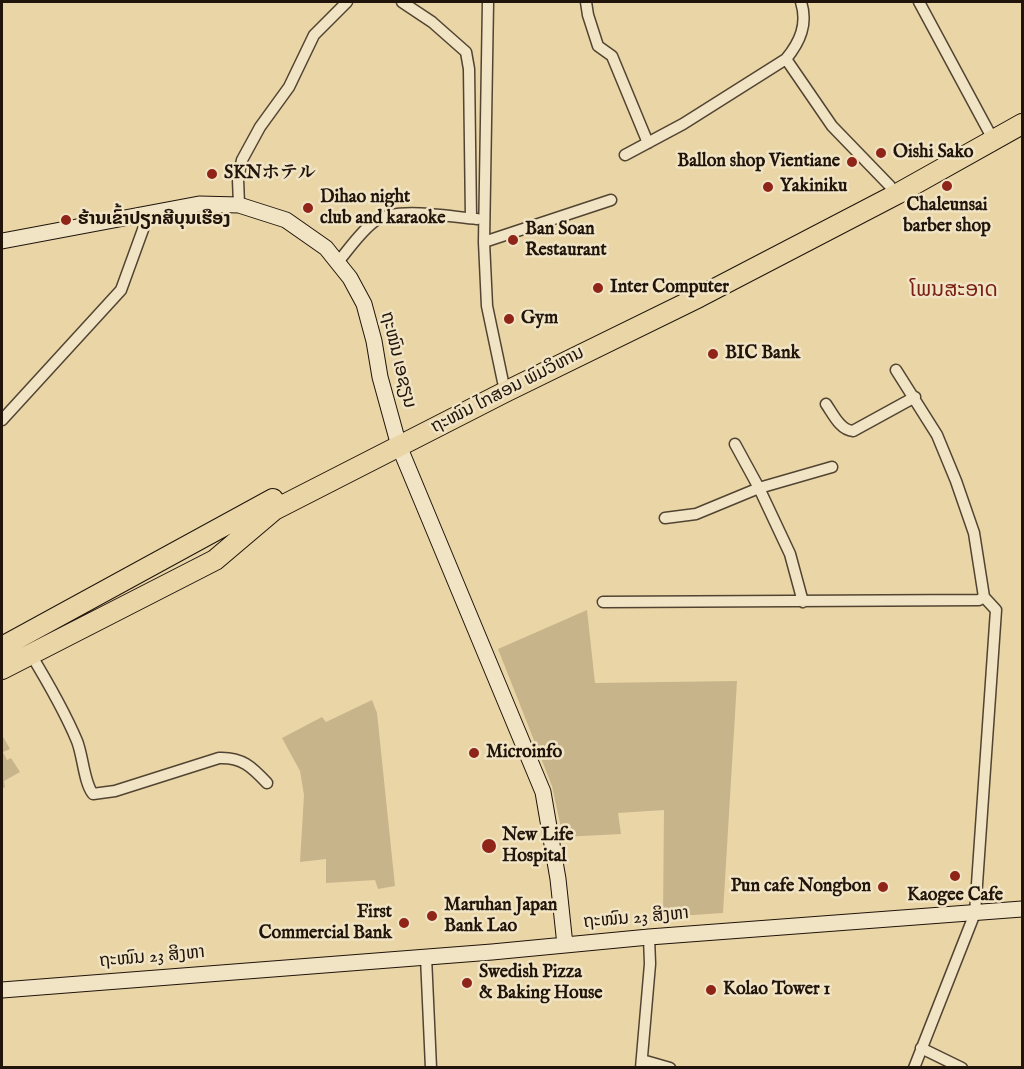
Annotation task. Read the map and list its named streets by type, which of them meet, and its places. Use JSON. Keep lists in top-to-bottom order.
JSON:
{
  "streets": {
    "highway": ["ຖະໜົນ ໄກສອນ ພົມວິຫານ"],
    "main road": ["ຖະໜົນ ເອຊຽນ", "ຖະໜົນ 23 ສິງຫາ"]
  },
  "crossings": [
    ["ຖະໜົນ ເອຊຽນ", "ຖະໜົນ ໄກສອນ ພົມວິຫານ"],
    ["ຖະໜົນ ເອຊຽນ", "ຖະໜົນ 23 ສິງຫາ"]
  ],
  "districts": ["ໂພນສະອາດ"],
  "places": [
    "Oishi Sako",
    "Ballon shop Vientiane",
    "SKNホテル",
    "Chaleunsai barber shop",
    "Yakiniku",
    "Dihao night club and karaoke",
    "ຮ້ານເຂົ້າປຽກສີບຸນເຮືອງ",
    "Ban Soan Restaurant",
    "Inter Computer",
    "Gym",
    "BIC Bank",
    "Microinfo",
    "New Life Hospital",
    "Kaogee Cafe",
    "Pun cafe Nongbon",
    "Maruhan Japan Bank Lao",
    "First Commercial Bank",
    "Swedish Pizza & Baking House",
    "Kolao Tower 1"
  ]
}
